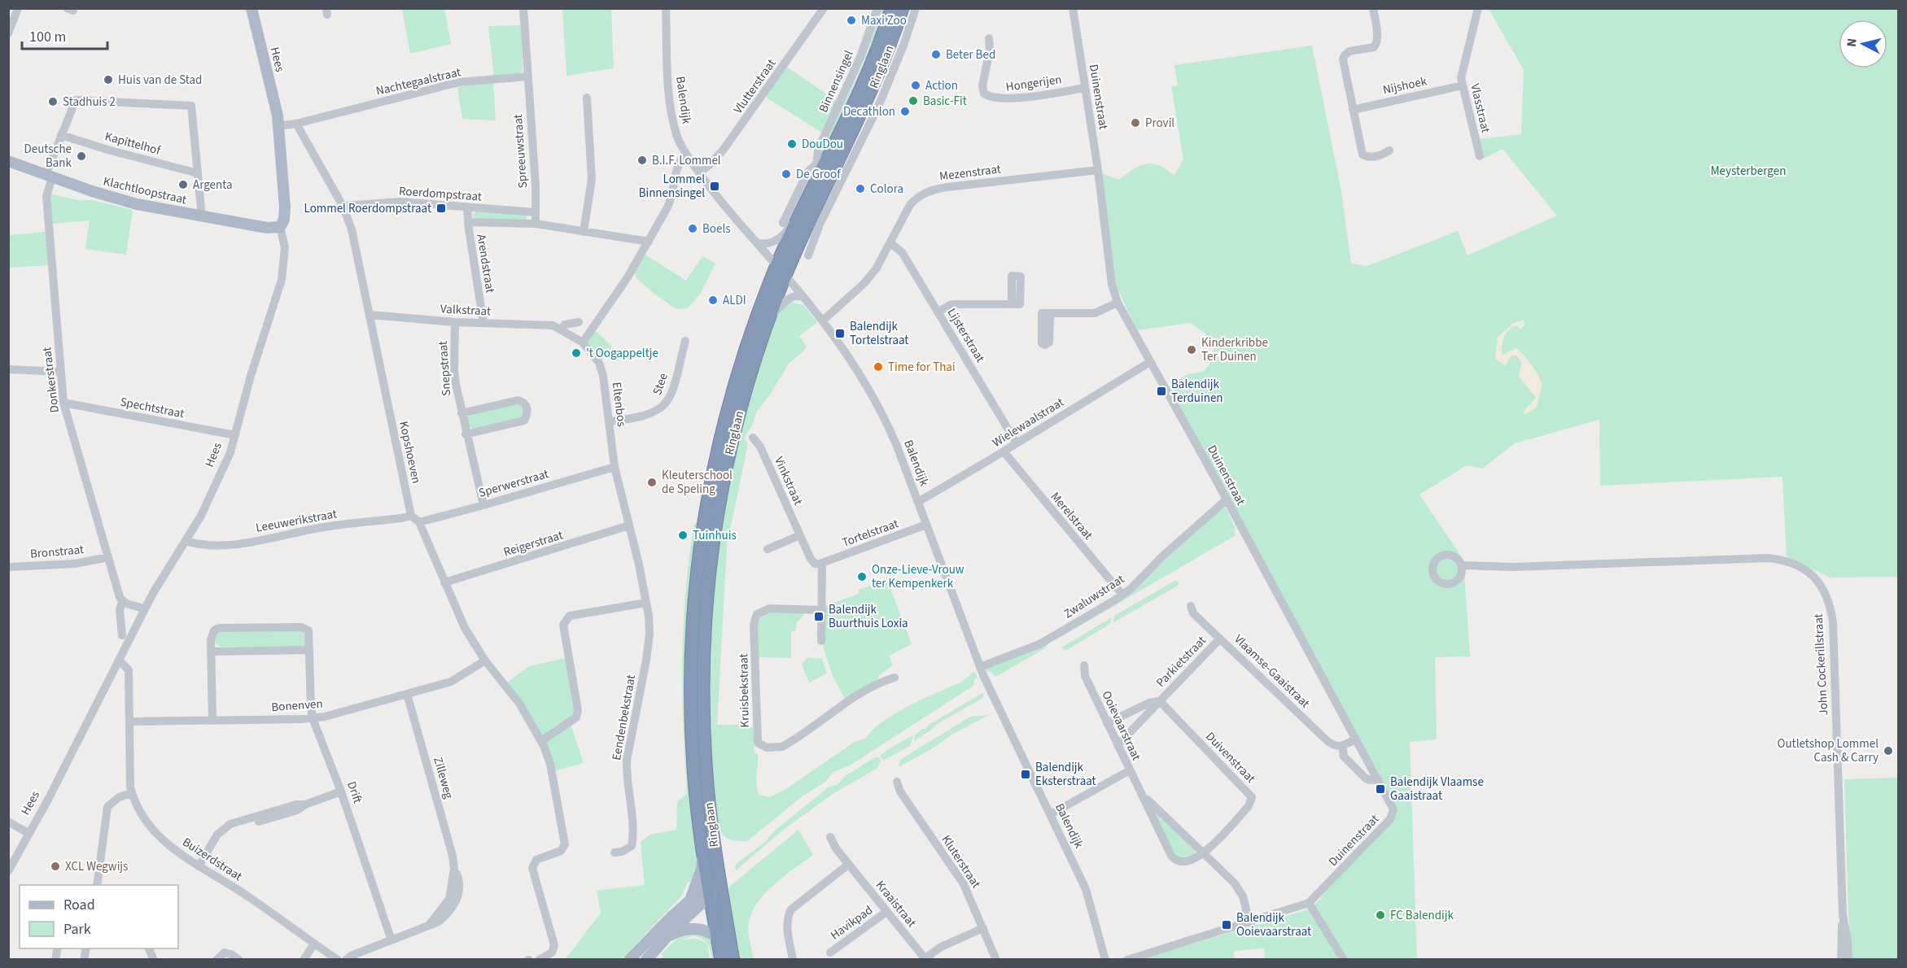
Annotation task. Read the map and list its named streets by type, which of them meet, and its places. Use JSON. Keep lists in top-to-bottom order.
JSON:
{
  "streets": {
    "highway": ["Ringlaan"],
    "main road": ["Hees", "Klachtloopstraat"],
    "street": [
      "Nachtegaalstraat",
      "Binnensingel",
      "Hongerijen",
      "Nijshoek",
      "Vlutterstraat",
      "Duinenstraat",
      "Balendijk",
      "Vlasstraat",
      "Kapittelhof",
      "Spreeuwstraat",
      "Mezenstraat",
      "Roerdompstraat",
      "Arendstraat",
      "Valkstraat",
      "Lijsterstraat",
      "Snepstraat",
      "Donkerstraat",
      "Stee",
      "Eltenbos",
      "Spechtstraat",
      "Wielewaalstraat",
      "Kopshoeven",
      "Vinkstraat",
      "Sperwerstraat",
      "Merelstraat",
      "Leeuwerikstraat",
      "Tortelstraat",
      "Reigerstraat",
      "Bronstraat",
      "Zwaluwstraat",
      "Parkietstraat",
      "John Cockerillstraat",
      "Vlaamse-Gaaistraat",
      "Kruisbekstraat",
      "Bonenven",
      "Eendenbekstraat",
      "Ooievaarstraat",
      "Duivenstraat",
      "Zilleweg",
      "Drift",
      "Buizerdstraat",
      "Kluterstraat",
      "Kraaistraat",
      "Havikpad"
    ]
  },
  "crossings": [
    ["Hees", "Nachtegaalstraat"],
    ["Hees", "Klachtloopstraat"],
    ["Hees", "Spechtstraat"],
    ["Hees", "Leeuwerikstraat"],
    ["Hees", "Buizerdstraat"],
    ["Ringlaan", "Binnensingel"],
    ["Ringlaan", "Balendijk"],
    ["Nachtegaalstraat", "Spreeuwstraat"],
    ["Nachtegaalstraat", "Kopshoeven"],
    ["Hongerijen", "Duinenstraat"],
    ["Nijshoek", "Vlasstraat"],
    ["Vlutterstraat", "Balendijk"],
    ["Duinenstraat", "Mezenstraat"],
    ["Duinenstraat", "Wielewaalstraat"],
    ["Duinenstraat", "Zwaluwstraat"],
    ["Duinenstraat", "Ooievaarstraat"],
    ["Balendijk", "Mezenstraat"],
    ["Balendijk", "Wielewaalstraat"],
    ["Balendijk", "Tortelstraat"],
    ["Balendijk", "Zwaluwstraat"],
    ["Kapittelhof", "Donkerstraat"],
    ["Spreeuwstraat", "Roerdompstraat"],
    ["Mezenstraat", "Lijsterstraat"],
    ["Klachtloopstraat", "Donkerstraat"],
    ["Roerdompstraat", "Arendstraat"],
    ["Roerdompstraat", "Kopshoeven"],
    ["Arendstraat", "Valkstraat"],
    ["Valkstraat", "Snepstraat"],
    ["Valkstraat", "Eltenbos"],
    ["Valkstraat", "Kopshoeven"],
    ["Lijsterstraat", "Wielewaalstraat"],
    ["Snepstraat", "Sperwerstraat"],
    ["Donkerstraat", "Spechtstraat"],
    ["Donkerstraat", "Bronstraat"],
    ["Stee", "Eltenbos"],
    ["Eltenbos", "Sperwerstraat"],
    ["Eltenbos", "Reigerstraat"],
    ["Eltenbos", "Eendenbekstraat"],
    ["Wielewaalstraat", "Merelstraat"],
    ["Kopshoeven", "Leeuwerikstraat"],
    ["Vinkstraat", "Tortelstraat"],
    ["Merelstraat", "Zwaluwstraat"],
    ["Parkietstraat", "Vlaamse-Gaaistraat"],
    ["Parkietstraat", "Ooievaarstraat"],
    ["Parkietstraat", "Duivenstraat"],
    ["Bonenven", "Zilleweg"],
    ["Bonenven", "Drift"],
    ["Bonenven", "Buizerdstraat"],
    ["Ooievaarstraat", "Duivenstraat"],
    ["Zilleweg", "Drift"],
    ["Kraaistraat", "Havikpad"]
  ],
  "parks": ["Meysterbergen"],
  "places": {
    "other": [
      "Maxi Zoo",
      "Beter Bed",
      "Huis van de Stad",
      "Action",
      "Basic-Fit",
      "Stadhuis 2",
      "Decathlon",
      "Provil",
      "DouDou",
      "Deutsche Bank",
      "B.I.F. Lommel",
      "De Groof",
      "Argenta",
      "Colora",
      "Boels",
      "ALDI",
      "Kinderkribbe Ter Duinen",
      "'t Oogappeltje",
      "Time for Thai",
      "Kleuterschool de Speling",
      "Tuinhuis",
      "Onze-Lieve-Vrouw ter Kempenkerk",
      "Outletshop Lommel Cash & Carry",
      "XCL Wegwijs",
      "FC Balendijk"
    ],
    "transit": [
      "Lommel Binnensingel",
      "Lommel Roerdompstraat",
      "Balendijk Tortelstraat",
      "Balendijk Terduinen",
      "Balendijk Buurthuis Loxia",
      "Balendijk Eksterstraat",
      "Balendijk Vlaamse Gaaistraat",
      "Balendijk Ooievaarstraat"
    ]
  },
  "legend": ["Road", "Park"],
  "scale_bar": "100 m",
  "north": "left"
}
